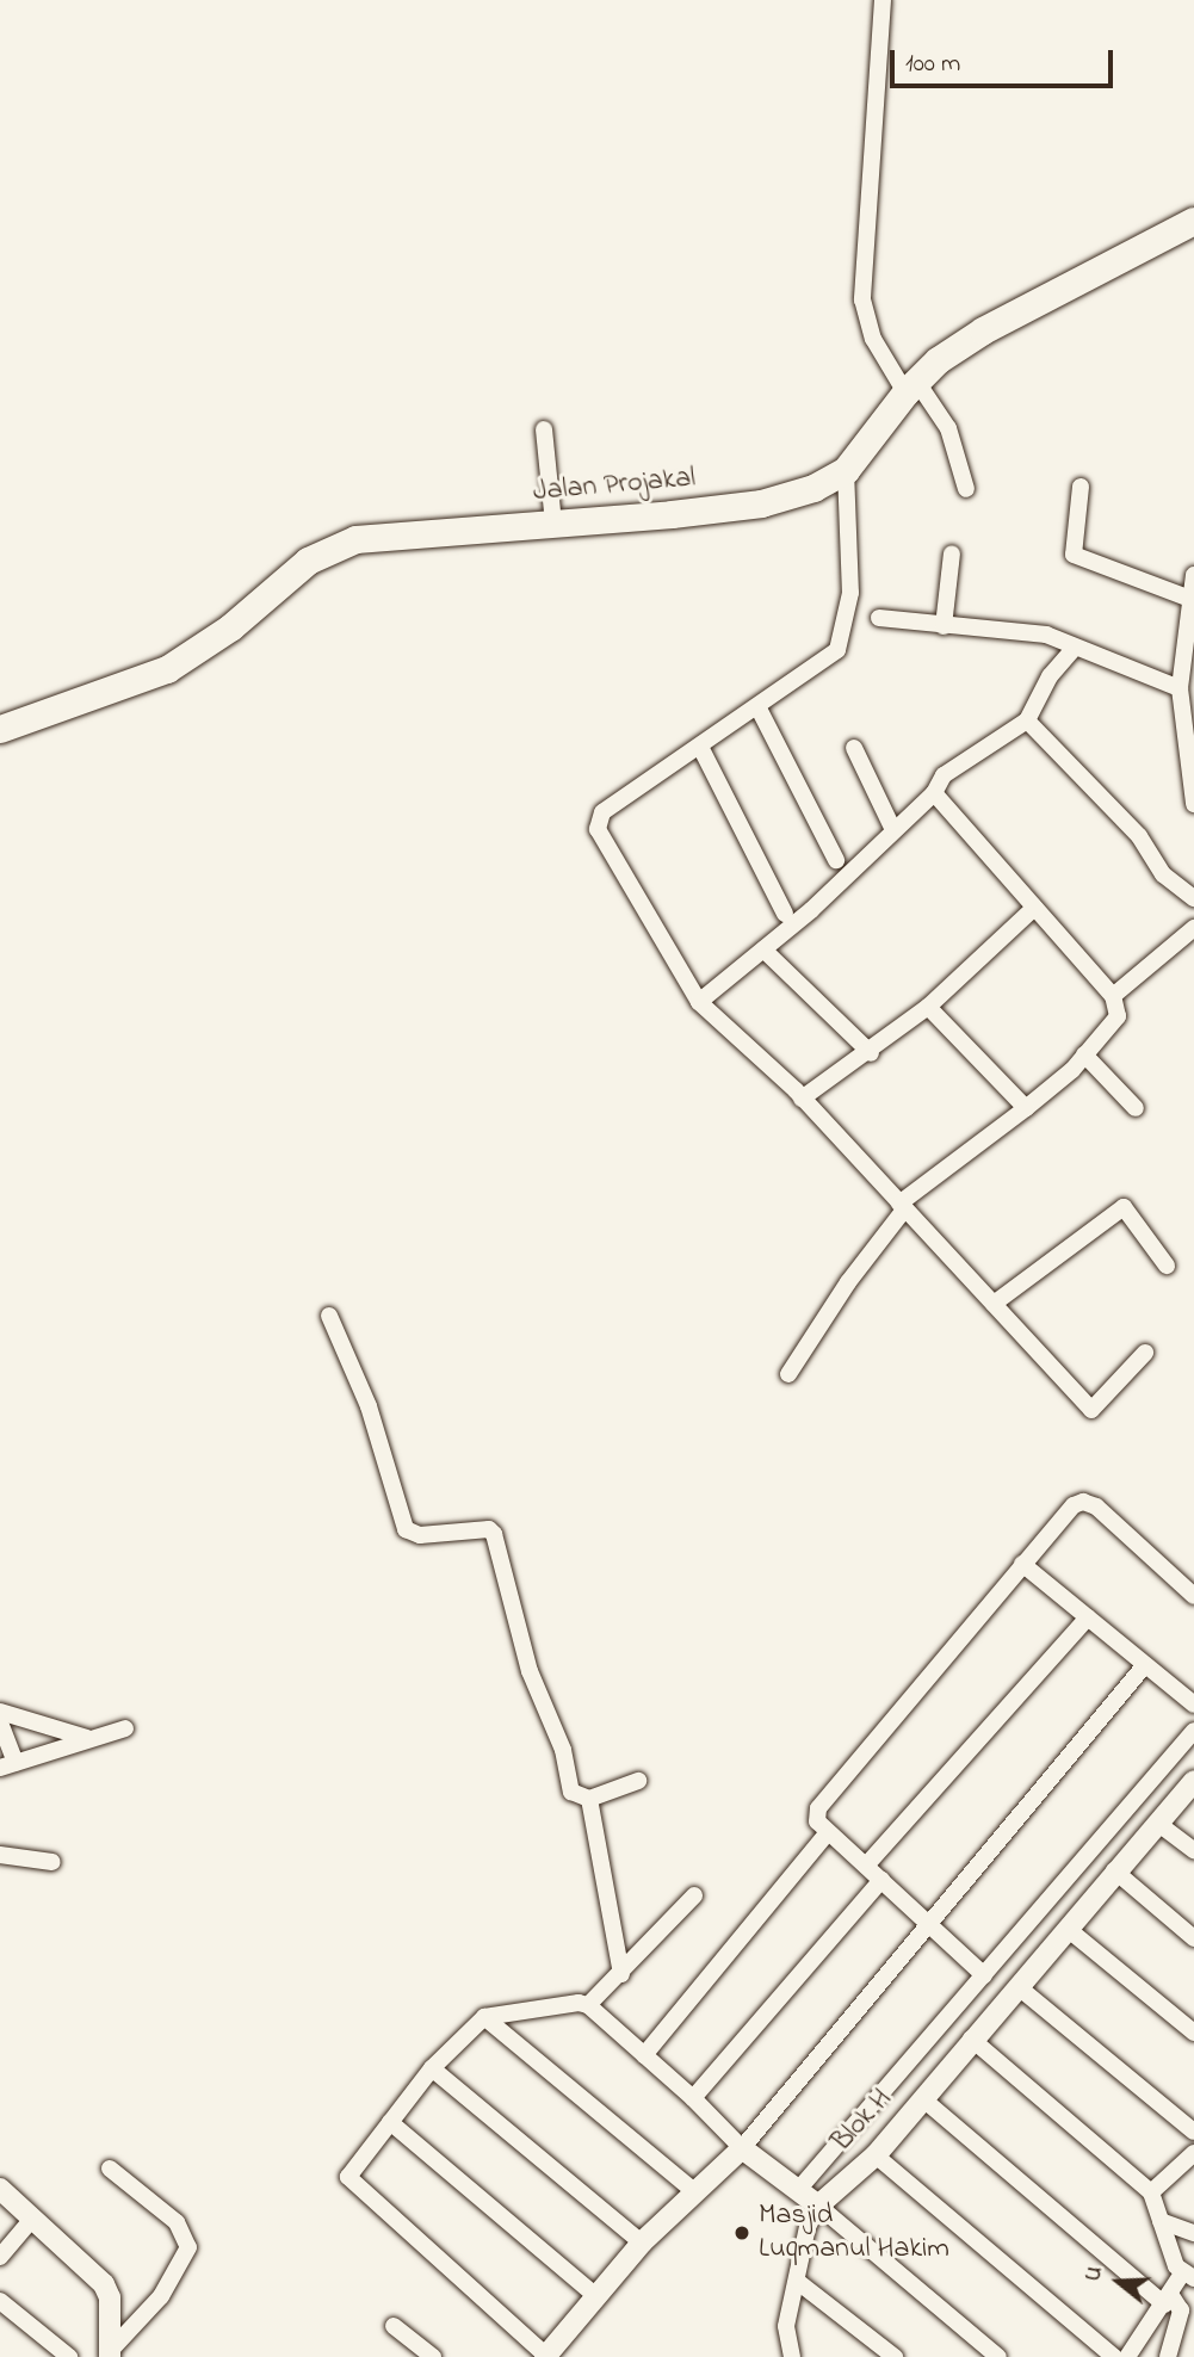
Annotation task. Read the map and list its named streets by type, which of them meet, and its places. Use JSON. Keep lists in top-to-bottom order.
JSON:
{
  "streets": {
    "main road": ["Jalan Projakal"],
    "street": ["Blok H"]
  },
  "places": ["Masjid Luqmanul Hakim"],
  "scale_bar": "100 m",
  "north": "left"
}
